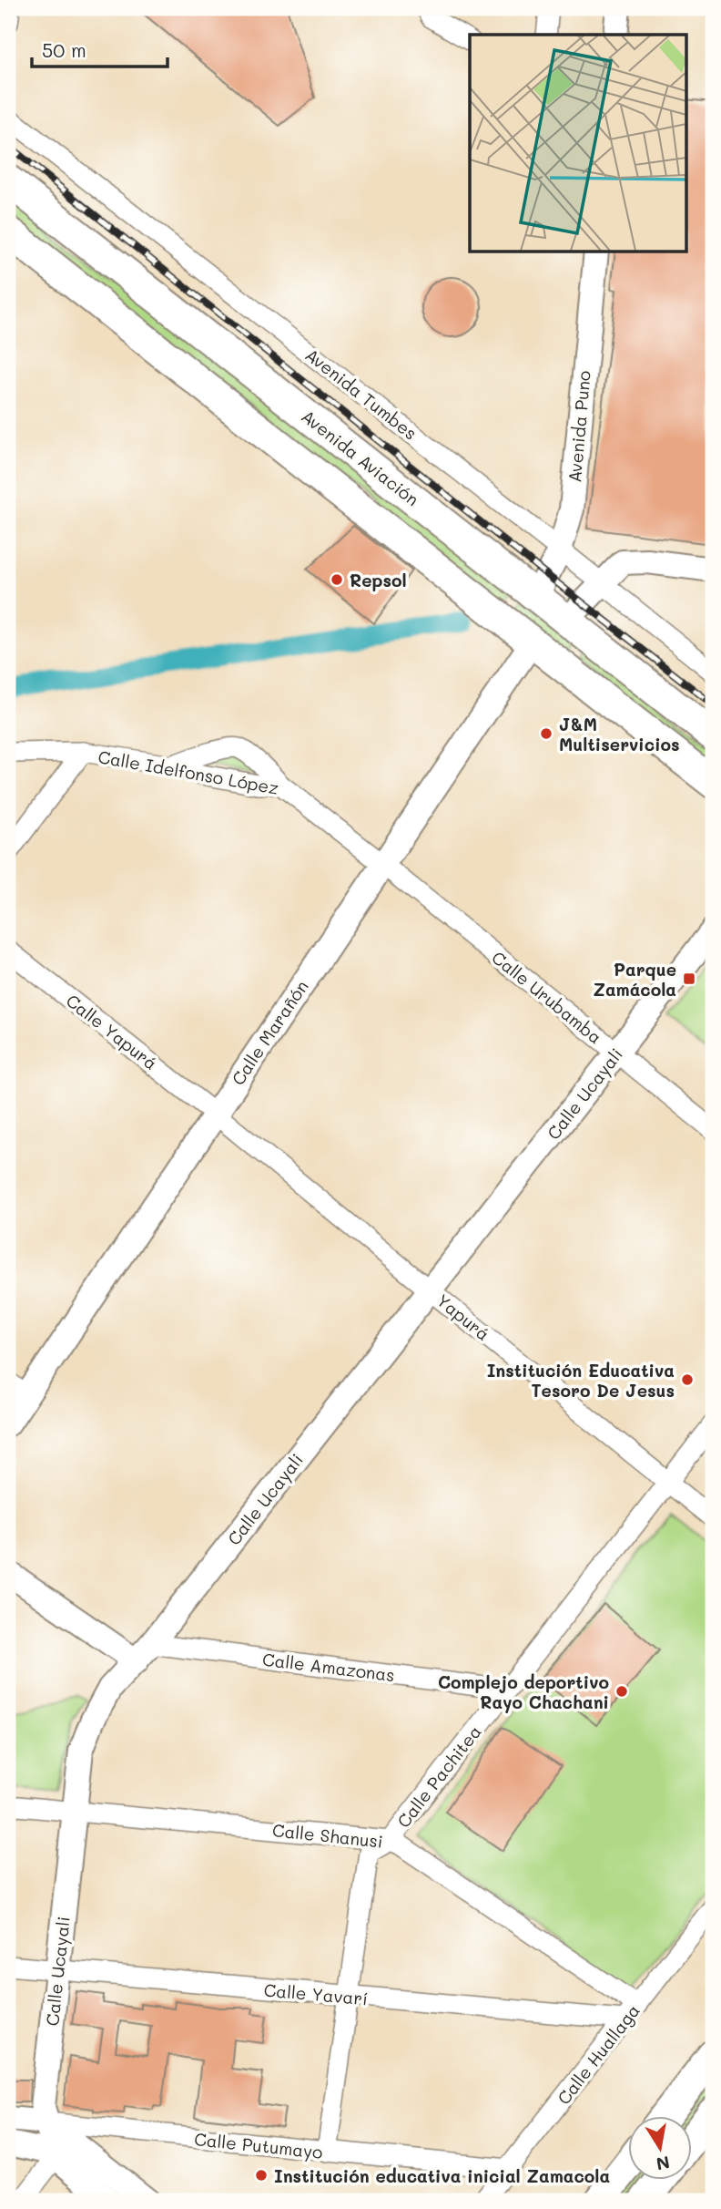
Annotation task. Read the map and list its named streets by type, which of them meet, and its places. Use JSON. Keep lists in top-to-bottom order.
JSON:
{
  "streets": {
    "main road": ["Avenida Aviación"],
    "street": [
      "Avenida Tumbes",
      "Avenida Puno",
      "Calle Idelfonso López",
      "Calle Urubamba",
      "Calle Yapurá",
      "Calle Marañón",
      "Calle Ucayali",
      "Yapurá",
      "Calle Amazonas",
      "Calle Pachitea",
      "Calle Shanusi",
      "Calle Yavarí",
      "Calle Huallaga",
      "Calle Putumayo"
    ]
  },
  "crossings": [
    ["Avenida Tumbes", "Avenida Puno"],
    ["Avenida Puno", "Avenida Aviación"],
    ["Calle Idelfonso López", "Calle Urubamba"],
    ["Calle Idelfonso López", "Calle Marañón"],
    ["Calle Urubamba", "Calle Marañón"],
    ["Calle Urubamba", "Calle Ucayali"],
    ["Calle Yapurá", "Calle Marañón"],
    ["Calle Yapurá", "Yapurá"],
    ["Calle Marañón", "Yapurá"],
    ["Calle Ucayali", "Yapurá"],
    ["Calle Ucayali", "Calle Amazonas"],
    ["Calle Ucayali", "Calle Shanusi"],
    ["Calle Ucayali", "Calle Yavarí"],
    ["Calle Ucayali", "Calle Putumayo"],
    ["Yapurá", "Calle Pachitea"],
    ["Calle Amazonas", "Calle Pachitea"],
    ["Calle Pachitea", "Calle Shanusi"],
    ["Calle Pachitea", "Calle Yavarí"],
    ["Calle Pachitea", "Calle Putumayo"],
    ["Calle Shanusi", "Calle Yavarí"],
    ["Calle Shanusi", "Calle Huallaga"],
    ["Calle Yavarí", "Calle Huallaga"],
    ["Calle Huallaga", "Calle Putumayo"]
  ],
  "places": {
    "other": [
      "Repsol",
      "J&M Multiservicios",
      "Institución Educativa Tesoro De Jesus",
      "Complejo deportivo Rayo Chachani",
      "Institución educativa inicial Zamacola"
    ],
    "transit": ["Parque Zamácola"]
  },
  "scale_bar": "50 m",
  "north": "bottom"
}
